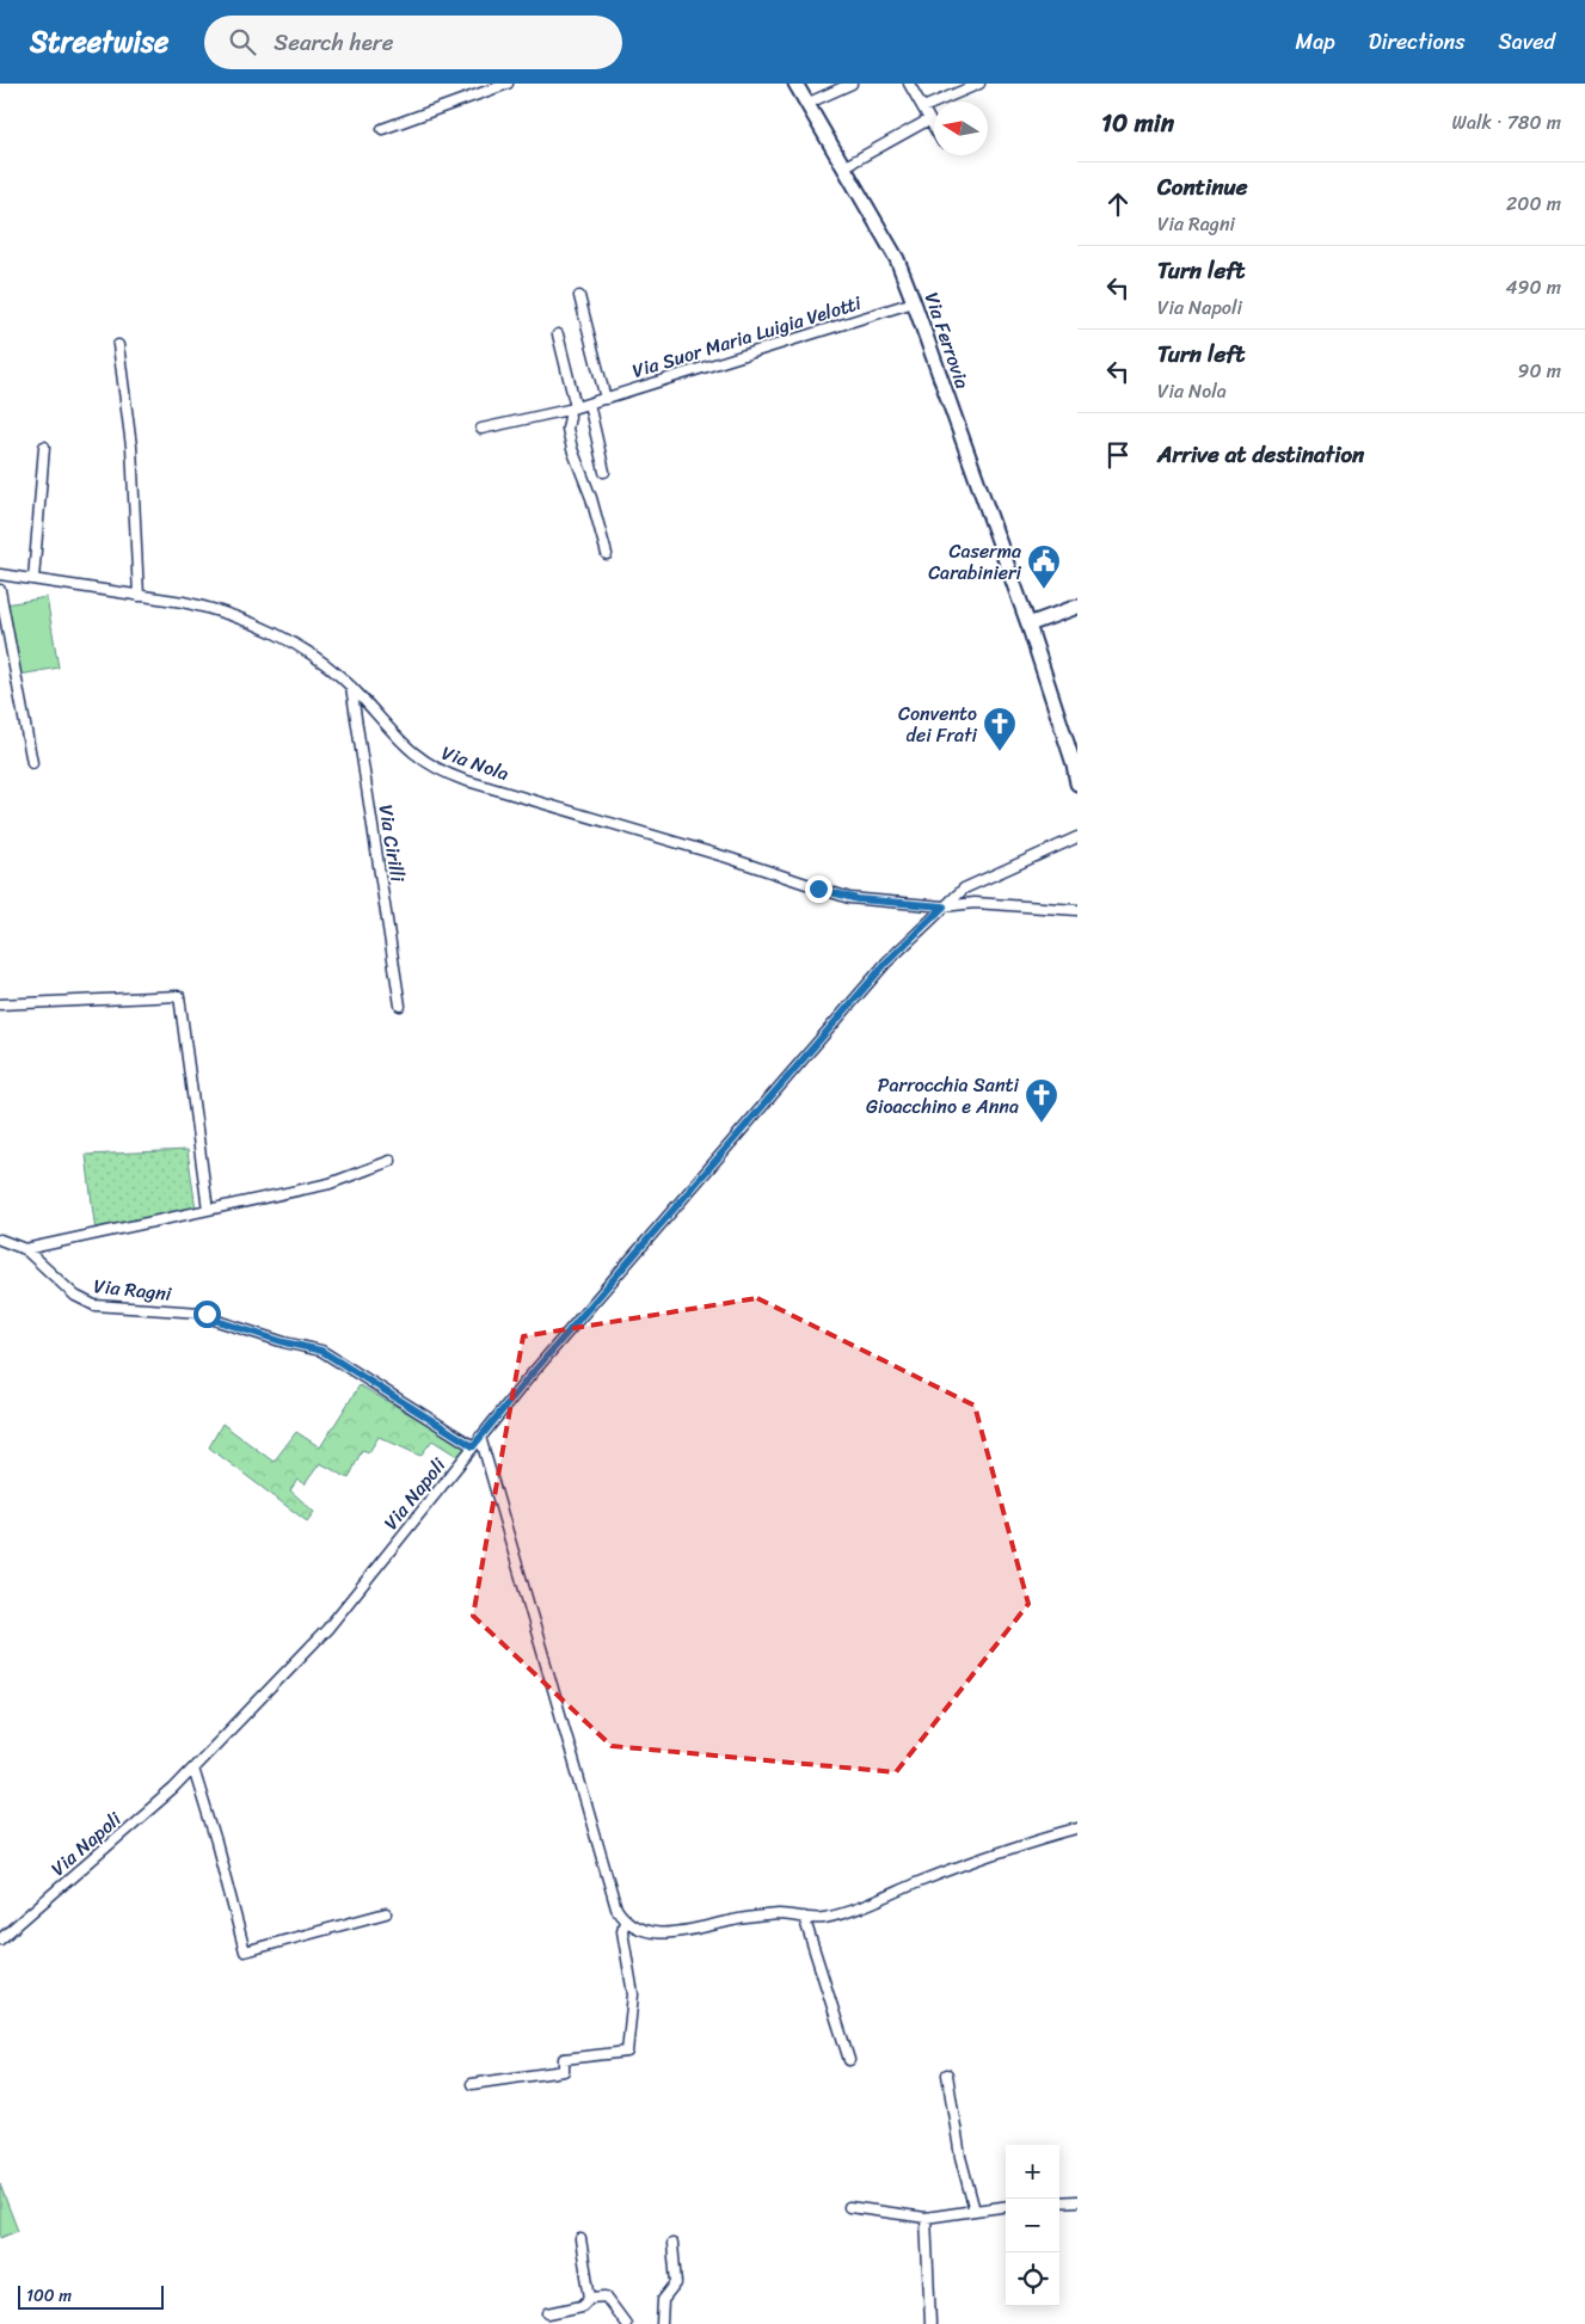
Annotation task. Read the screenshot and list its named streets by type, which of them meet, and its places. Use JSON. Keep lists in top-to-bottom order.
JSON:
{
  "streets": {
    "main road": ["Via Ferrovia"],
    "street": [
      "Via Suor Maria Luigia Velotti",
      "Via Nola",
      "Via Cirilli",
      "Via Ragni",
      "Via Napoli"
    ]
  },
  "crossings": [
    ["Via Suor Maria Luigia Velotti", "Via Ferrovia"],
    ["Via Nola", "Via Cirilli"],
    ["Via Nola", "Via Napoli"],
    ["Via Ragni", "Via Napoli"]
  ],
  "places": {
    "public building": ["Caserma Carabinieri"],
    "church": ["Convento dei Frati", "Parrocchia Santi Gioacchino e Anna"]
  },
  "scale_bar": "100 m",
  "north": "left",
  "page": {
    "header": "Streetwise",
    "search": "Search here",
    "nav": ["Map", "Directions", "Saved"],
    "heading": ["10 min", "Walk · 780 m"],
    "list": [
      ["Continue", "Via Ragni", "200 m"],
      ["Turn left", "Via Napoli", "490 m"],
      ["Turn left", "Via Nola", "90 m"],
      "Arrive at destination"
    ],
    "map_buttons": ["+", "−"],
    "scale": "100 m"
  }
}
